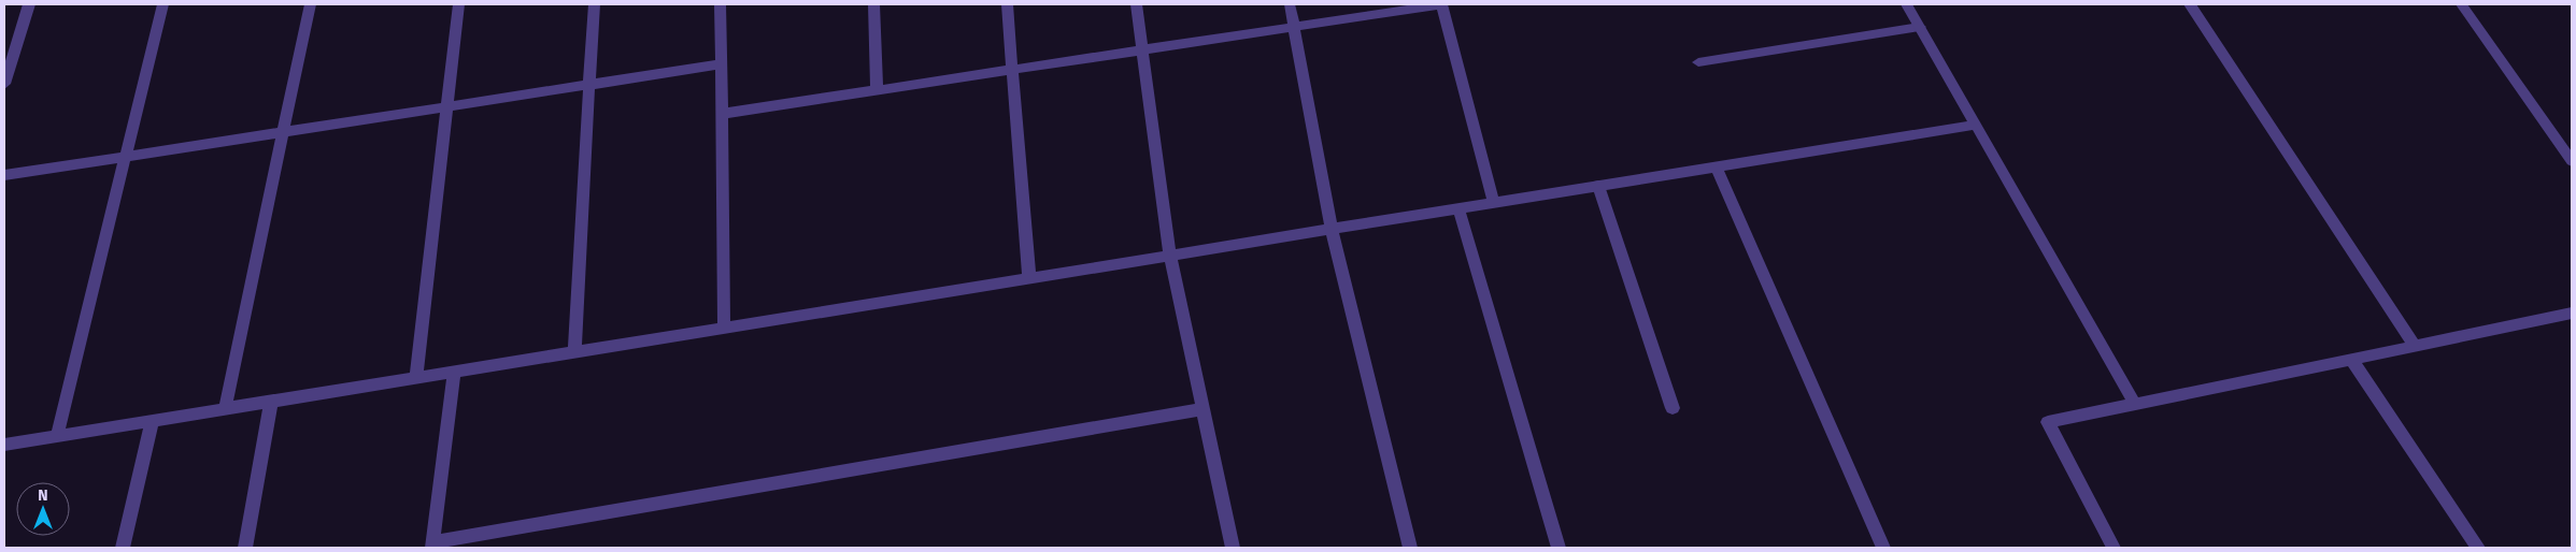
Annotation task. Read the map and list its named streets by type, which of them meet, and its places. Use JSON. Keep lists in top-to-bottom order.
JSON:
{
  "north": "top"
}
